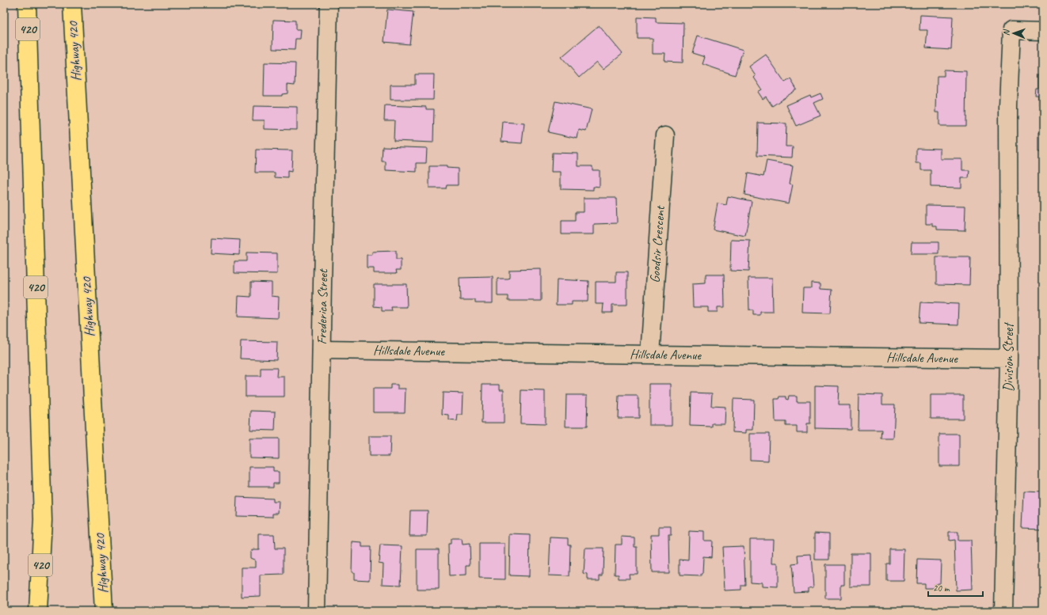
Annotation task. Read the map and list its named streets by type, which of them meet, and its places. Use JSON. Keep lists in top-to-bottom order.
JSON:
{
  "streets": {
    "highway": ["420", "Highway 420"],
    "street": [
      "Goodsir Crescent",
      "Frederica Street",
      "Hillsdale Avenue",
      "Division Street"
    ]
  },
  "crossings": [
    ["Goodsir Crescent", "Hillsdale Avenue"],
    ["Frederica Street", "Hillsdale Avenue"],
    ["Hillsdale Avenue", "Division Street"]
  ],
  "scale_bar": "20 m",
  "north": "left"
}
